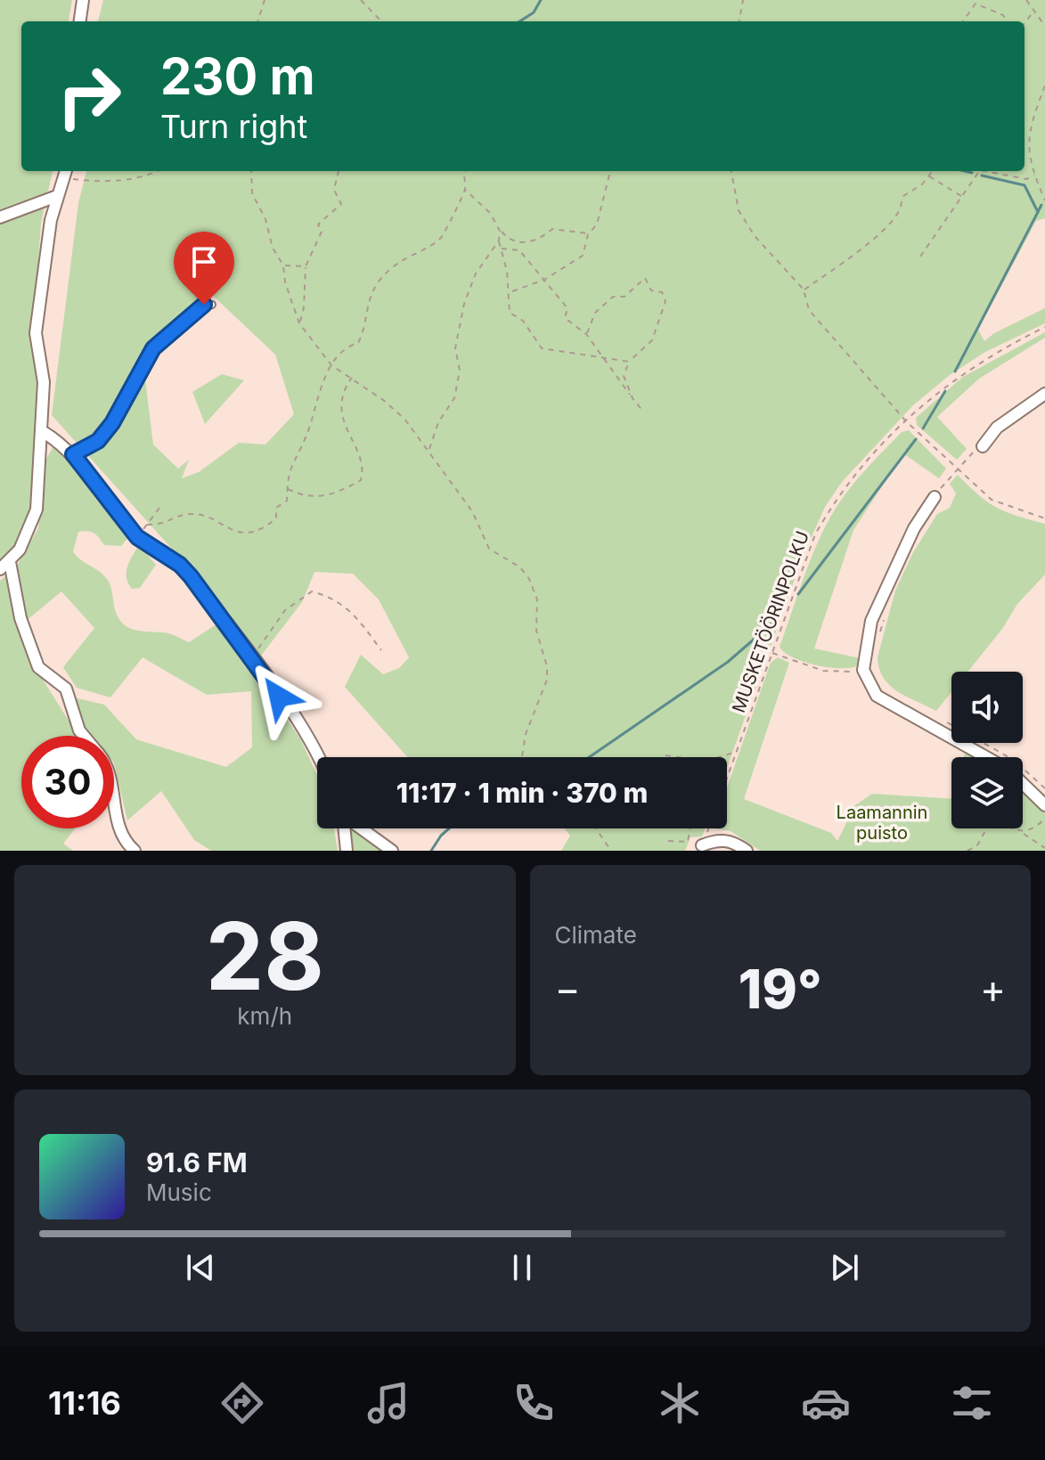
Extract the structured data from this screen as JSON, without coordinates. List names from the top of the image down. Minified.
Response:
{"streets":{"path":["MUSKETÖÖRINPOLKU"]},"parks":["Laamannin puisto"],"page":{"turn":["230 m","Turn right"],"limit":"30","trip":"11:17 · 1 min · 370 m","tile":[["28","km/h"],"Climate"],"heat":["−","19°","+"],"song":["91.6 FM","Music"],"tabs":"11:16"}}
